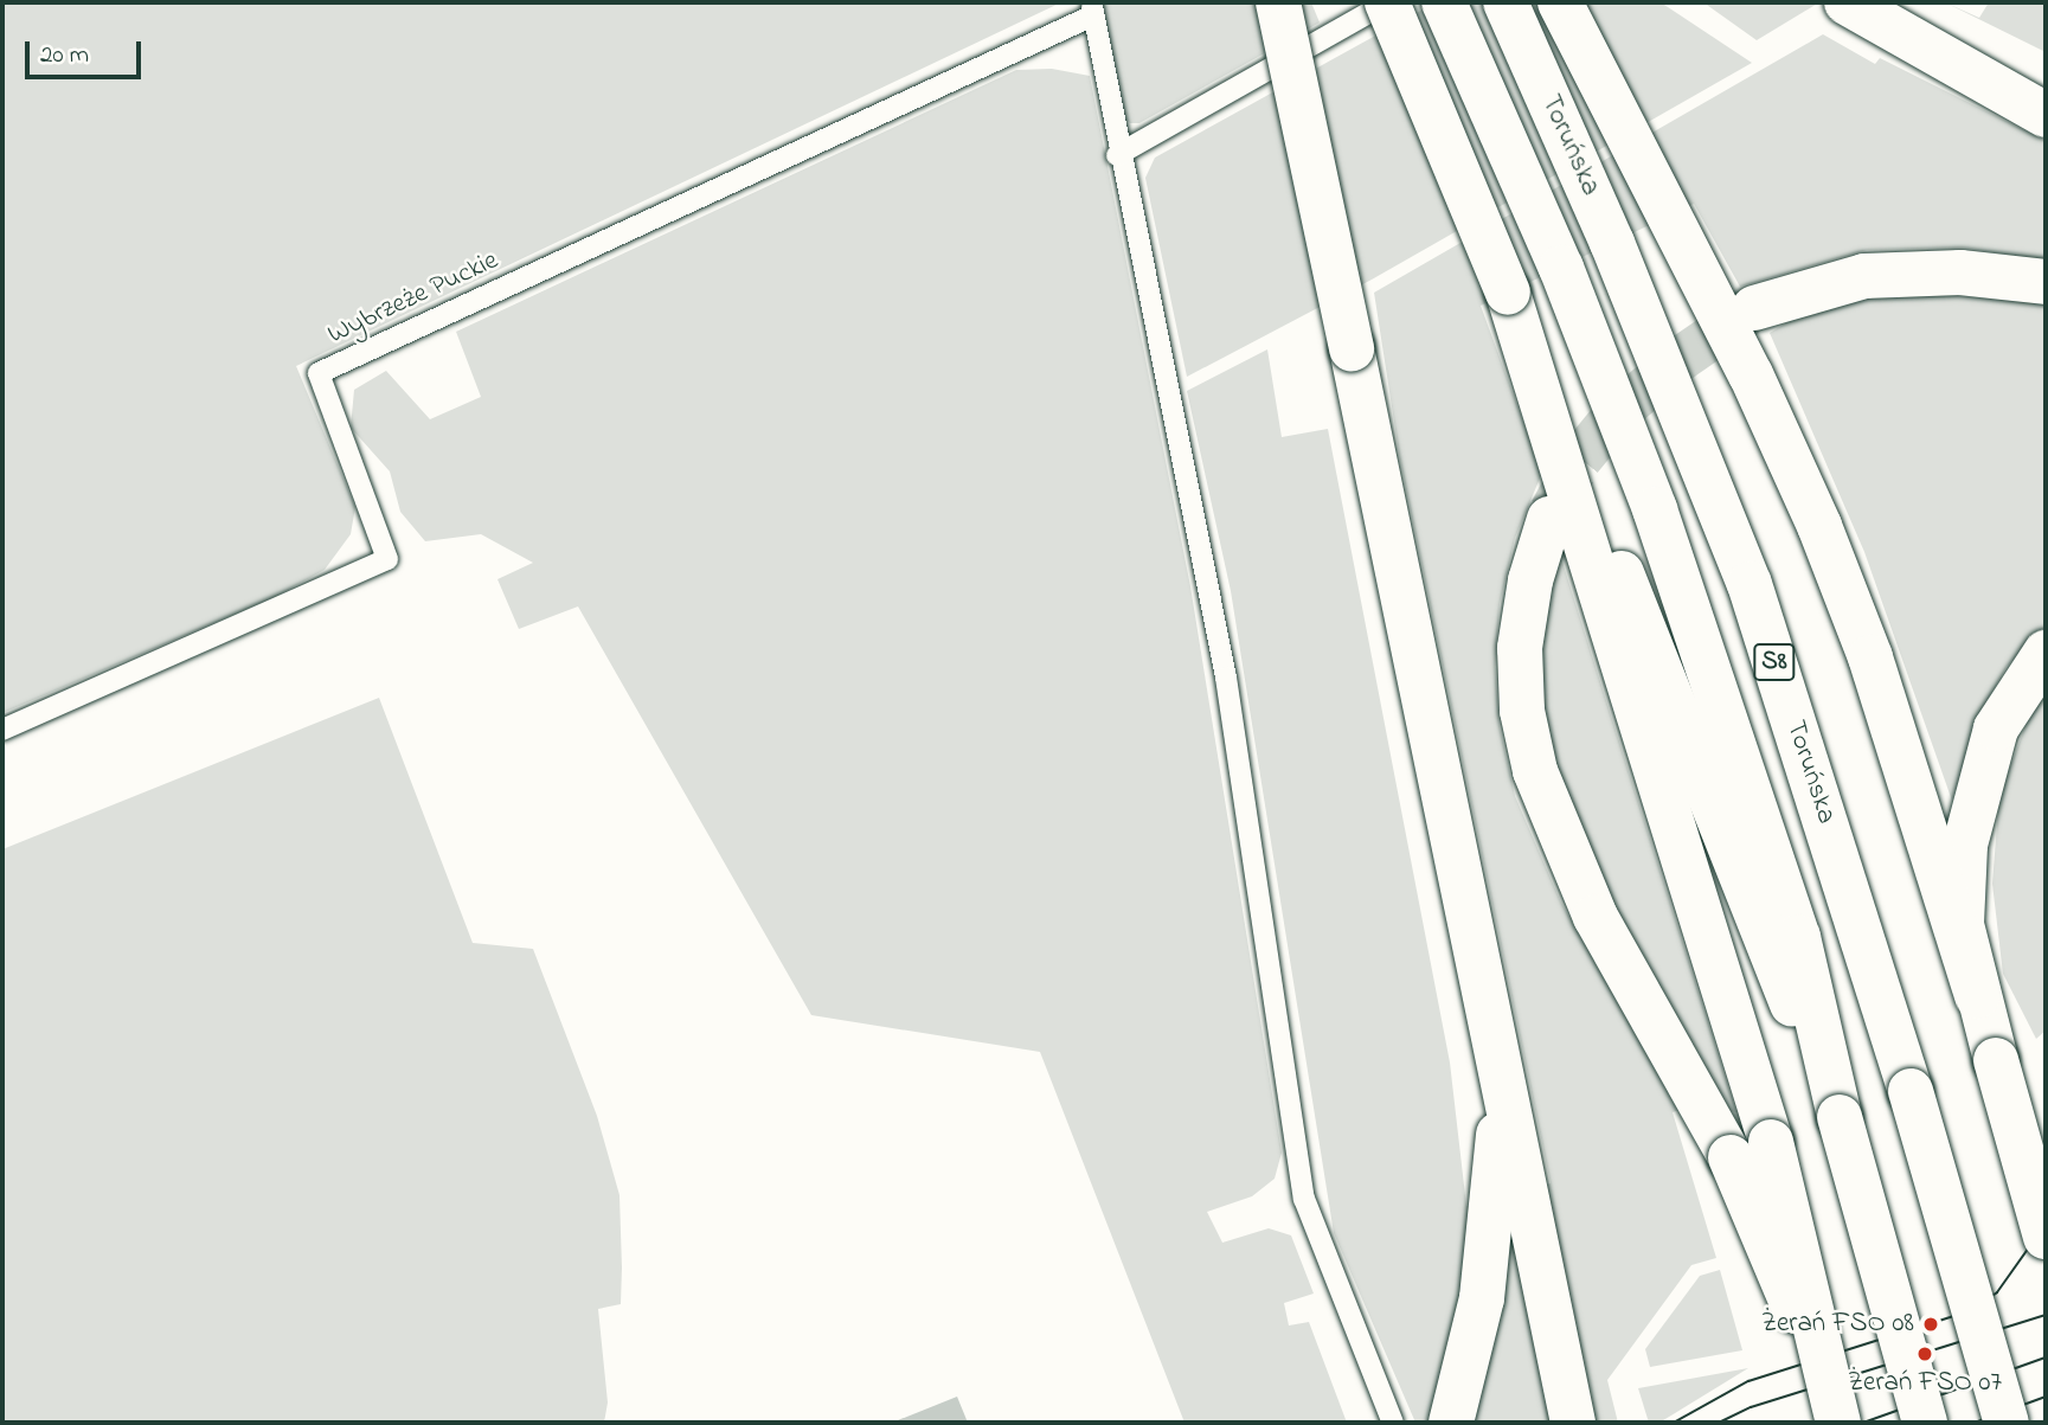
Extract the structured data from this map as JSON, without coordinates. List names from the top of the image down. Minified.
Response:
{"streets":{"main road":["Toruńska","S8"],"lane":["Wybrzeże Puckie"]},"places":["Żerań FSO 08","Żerań FSO 07"],"scale_bar":"20 m"}
